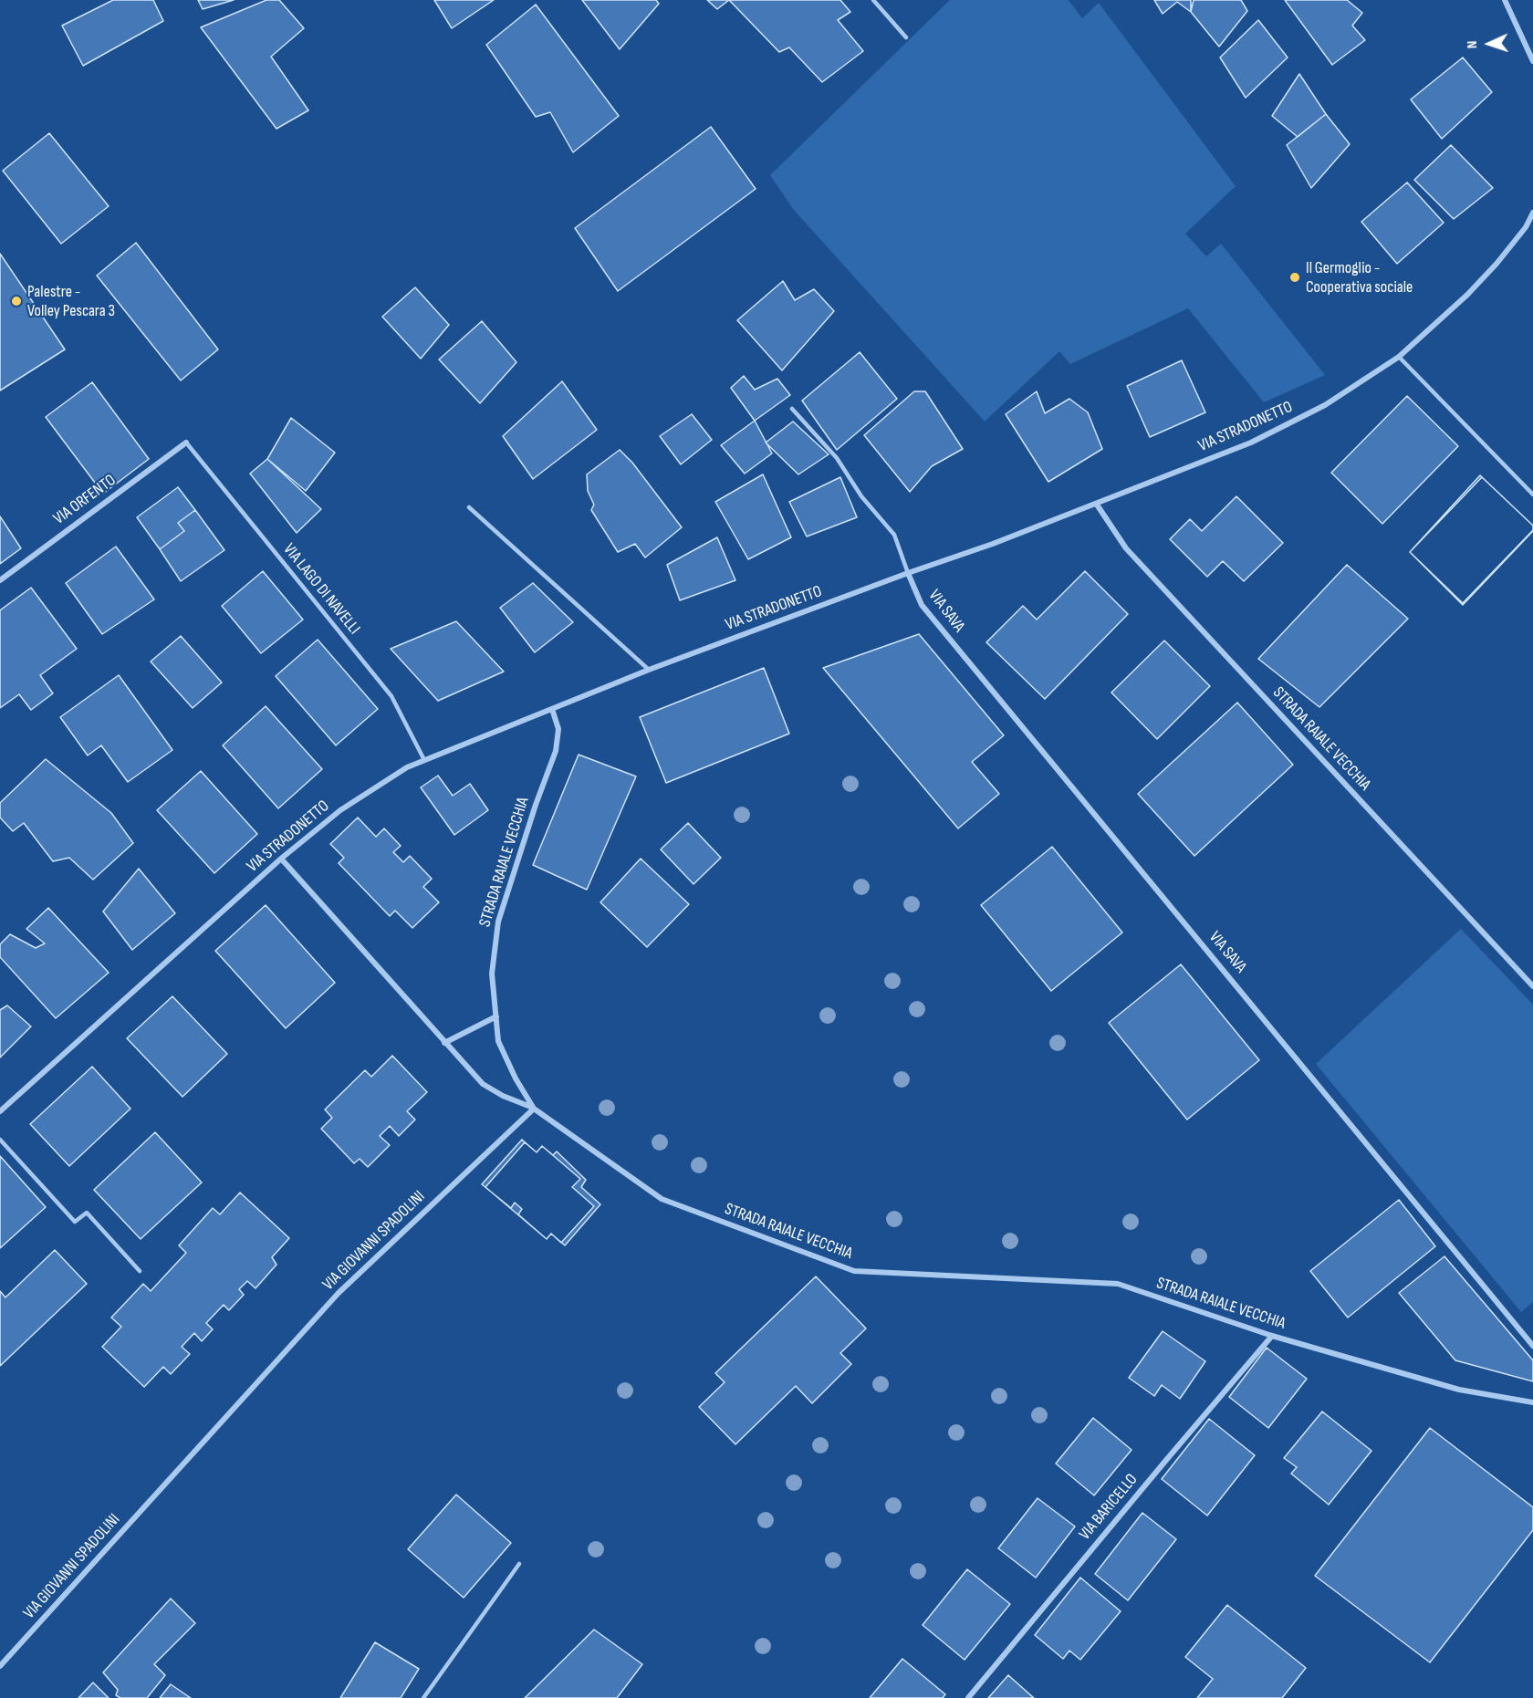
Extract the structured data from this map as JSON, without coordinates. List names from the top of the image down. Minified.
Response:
{"streets":{"street":["VIA STRADONETTO","VIA ORFENTO","VIA SAVA","STRADA RAIALE VECCHIA","VIA GIOVANNI SPADOLINI","VIA BARICELLO"],"lane":["VIA LAGO DI NAVELLI"]},"crossings":[["VIA STRADONETTO","VIA LAGO DI NAVELLI"],["VIA STRADONETTO","VIA SAVA"],["VIA STRADONETTO","STRADA RAIALE VECCHIA"],["VIA ORFENTO","VIA LAGO DI NAVELLI"],["STRADA RAIALE VECCHIA","VIA GIOVANNI SPADOLINI"],["STRADA RAIALE VECCHIA","VIA BARICELLO"]],"places":["Il Germoglio - Cooperativa sociale","Palestre - Volley Pescara 3"],"north":"left"}
